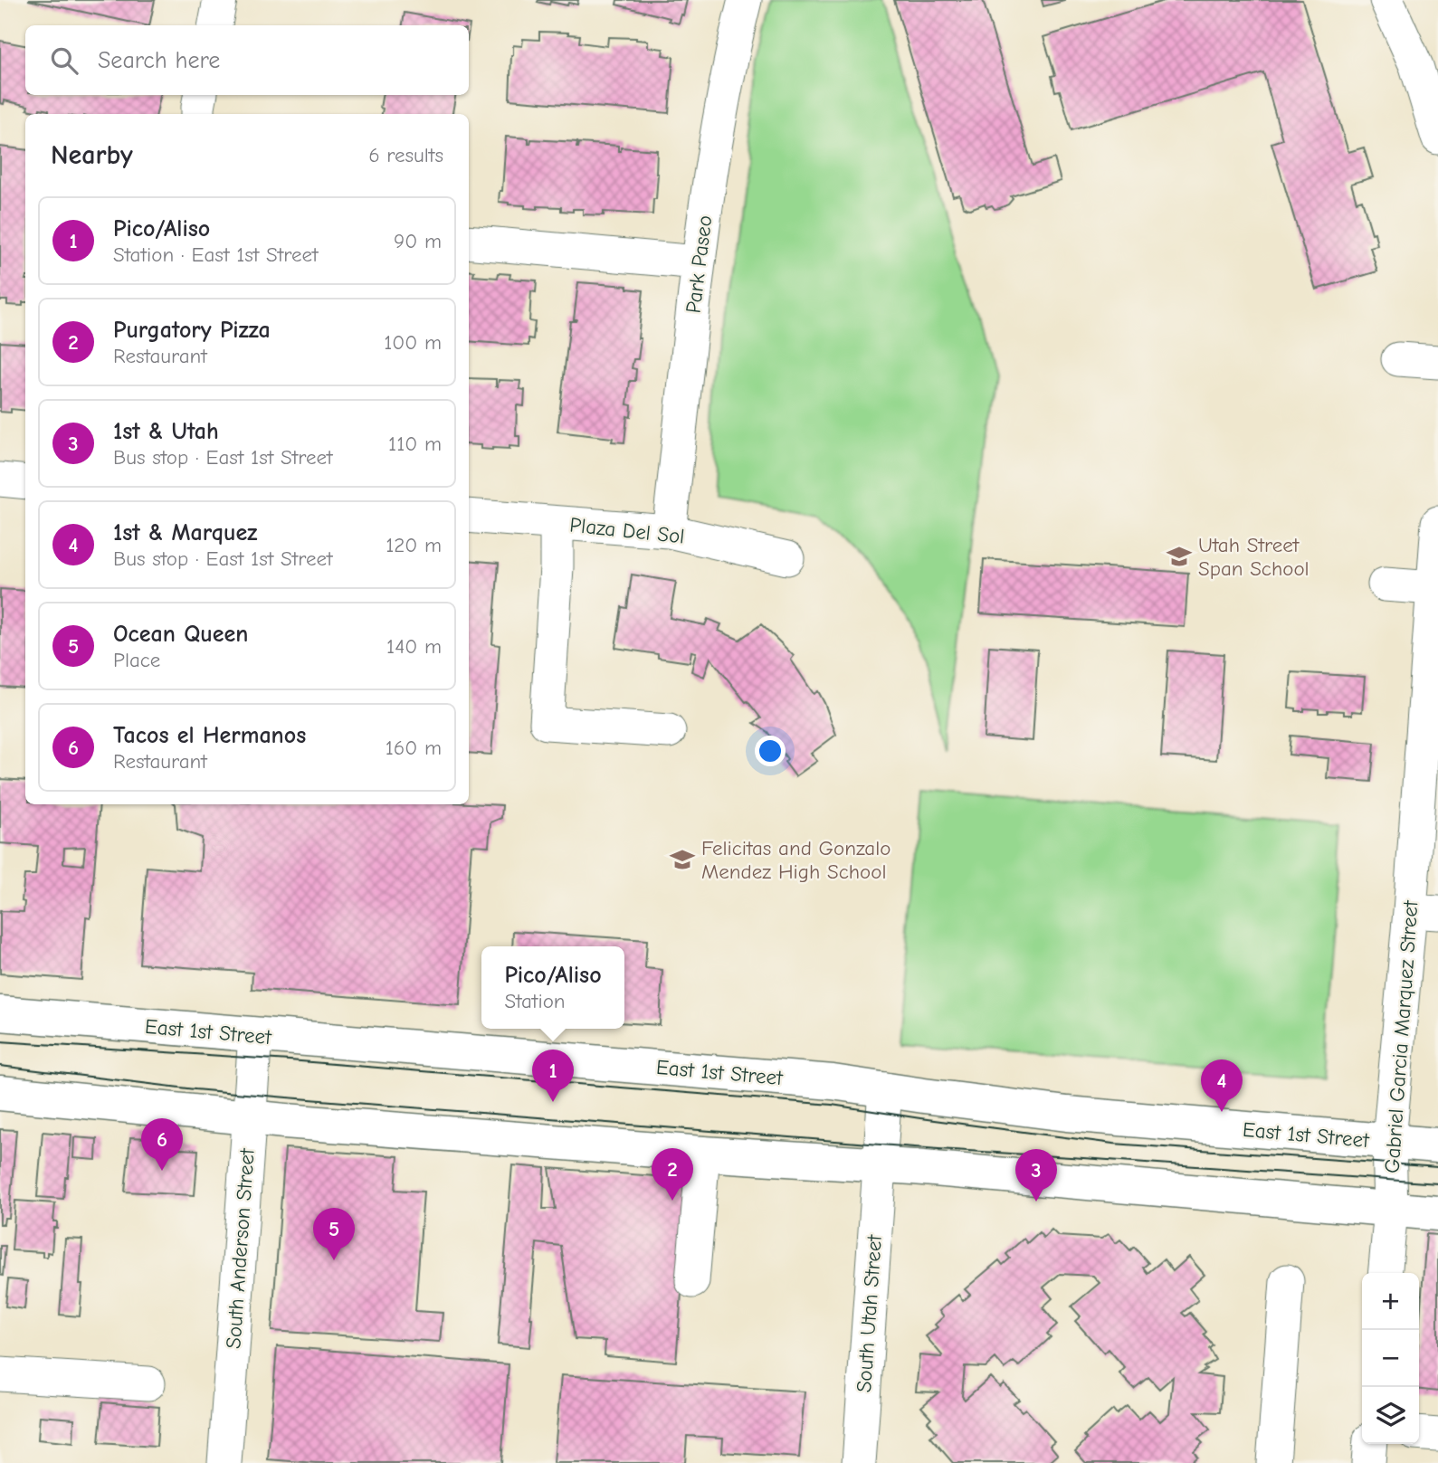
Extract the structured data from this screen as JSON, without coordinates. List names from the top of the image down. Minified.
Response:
{"streets":{"main road":["East 1st Street"],"street":["Park Paseo","Plaza Del Sol","Gabriel Garcia Marquez Street","South Anderson Street","South Utah Street"]},"crossings":[["Park Paseo","Plaza Del Sol"],["East 1st Street","Gabriel Garcia Marquez Street"],["East 1st Street","South Anderson Street"],["East 1st Street","South Utah Street"]],"places":{"school or university":["Utah Street Span School","Felicitas and Gonzalo Mendez High School"]},"page":{"search":"Search here","heading":["Nearby","6 results"],"list":[{"mark":"1","name":"Pico/Aliso","note":"Station · East 1st Street","value":"90 m"},{"mark":"2","name":"Purgatory Pizza","note":"Restaurant","value":"100 m"},{"mark":"3","name":"1st & Utah","note":"Bus stop · East 1st Street","value":"110 m"},{"mark":"4","name":"1st & Marquez","note":"Bus stop · East 1st Street","value":"120 m"},{"mark":"5","name":"Ocean Queen","note":"Place","value":"140 m"},{"mark":"6","name":"Tacos el Hermanos","note":"Restaurant","value":"160 m"}],"popup":["Pico/Aliso","Station"],"pins":["1","4","6","2","3","5"],"map_buttons":["+","−"]}}
